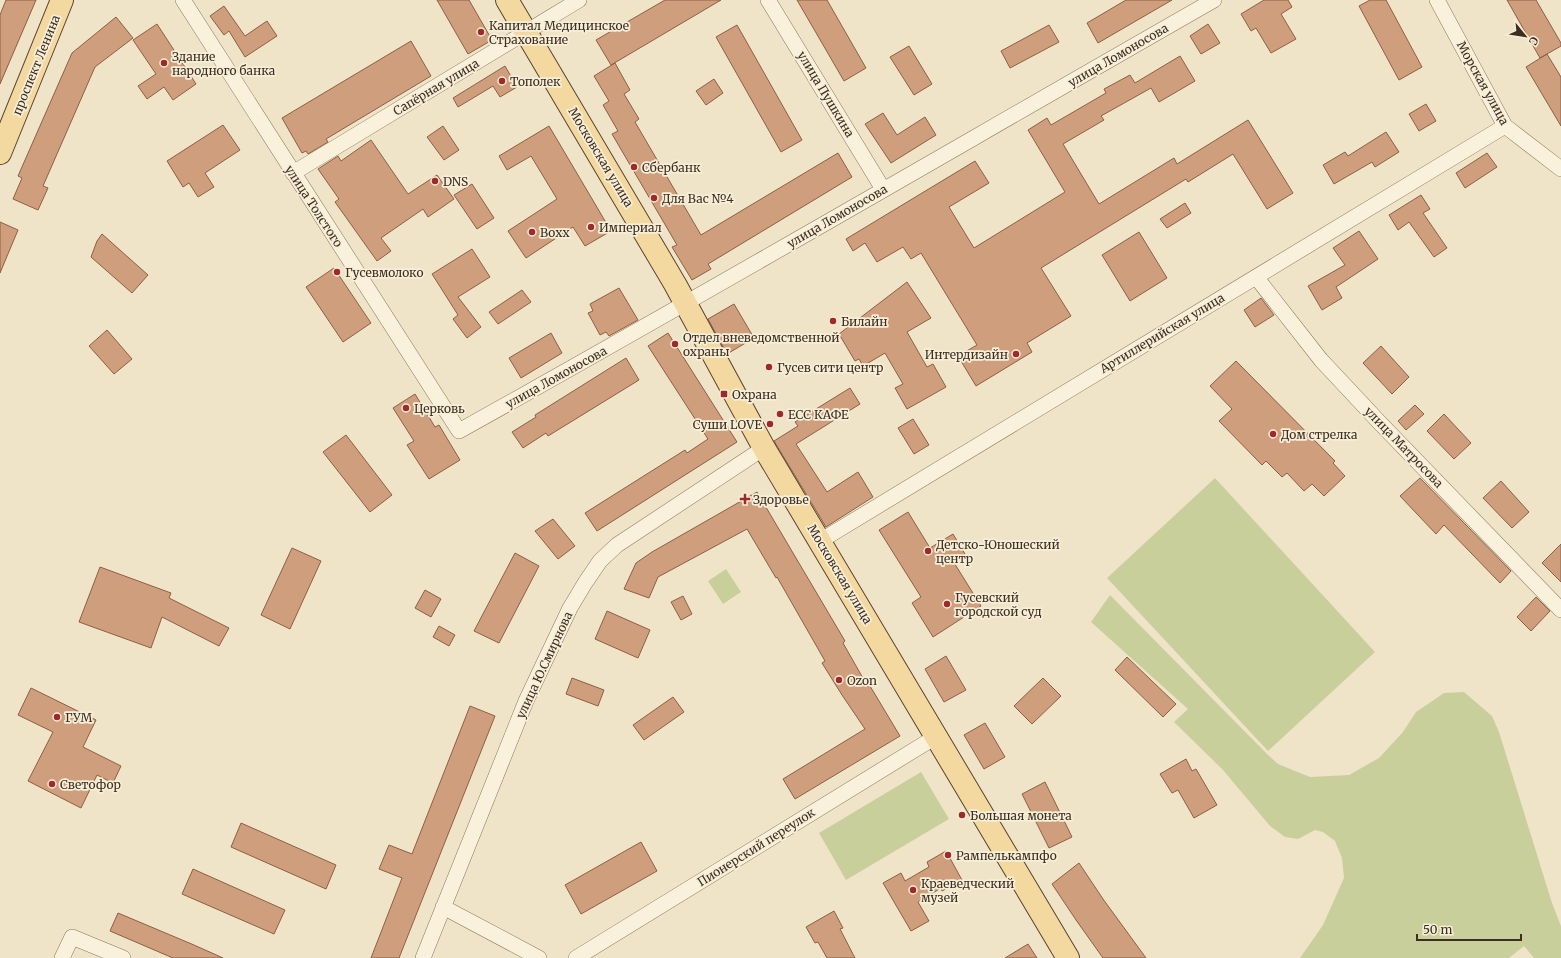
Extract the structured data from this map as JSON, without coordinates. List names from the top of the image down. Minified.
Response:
{"streets":{"main road":["проспект Ленина","Московская улица"],"street":["улица Ломоносова","Морская улица","Сапёрная улица","улица Пушкина","улица Толстого","Артиллерийская улица","улица Матросова","улица Ю.Смирнова","Пионерский переулок"]},"crossings":[["улица Ломоносова","улица Пушкина"],["улица Ломоносова","Московская улица"],["улица Ломоносова","улица Толстого"],["Морская улица","Артиллерийская улица"],["Сапёрная улица","Московская улица"],["Сапёрная улица","улица Толстого"],["Московская улица","Артиллерийская улица"],["Московская улица","улица Ю.Смирнова"],["Московская улица","Пионерский переулок"],["Артиллерийская улица","улица Матросова"]],"places":{"other":["Капитал Медицинское Страхование","Здание народного банка","Тополек","Сбербанк","DNS","Для Вас №4","Империал","Boxx","Гусевмолоко","Билайн","Отдел вневедомственной охраны","Интердизайн","Гусев сити центр","Церковь","ЕСС КАФЕ","Суши LOVE","Дом стрелка","Детско-Юношеский центр","Гусевский городской суд","Ozon","ГУМ","Светофор","Большая монета","Рампелькампфо","Краеведческий музей"],"transit":["Охрана"],"health":["Здоровье"]},"scale_bar":"50 m","north":"bottom right"}
